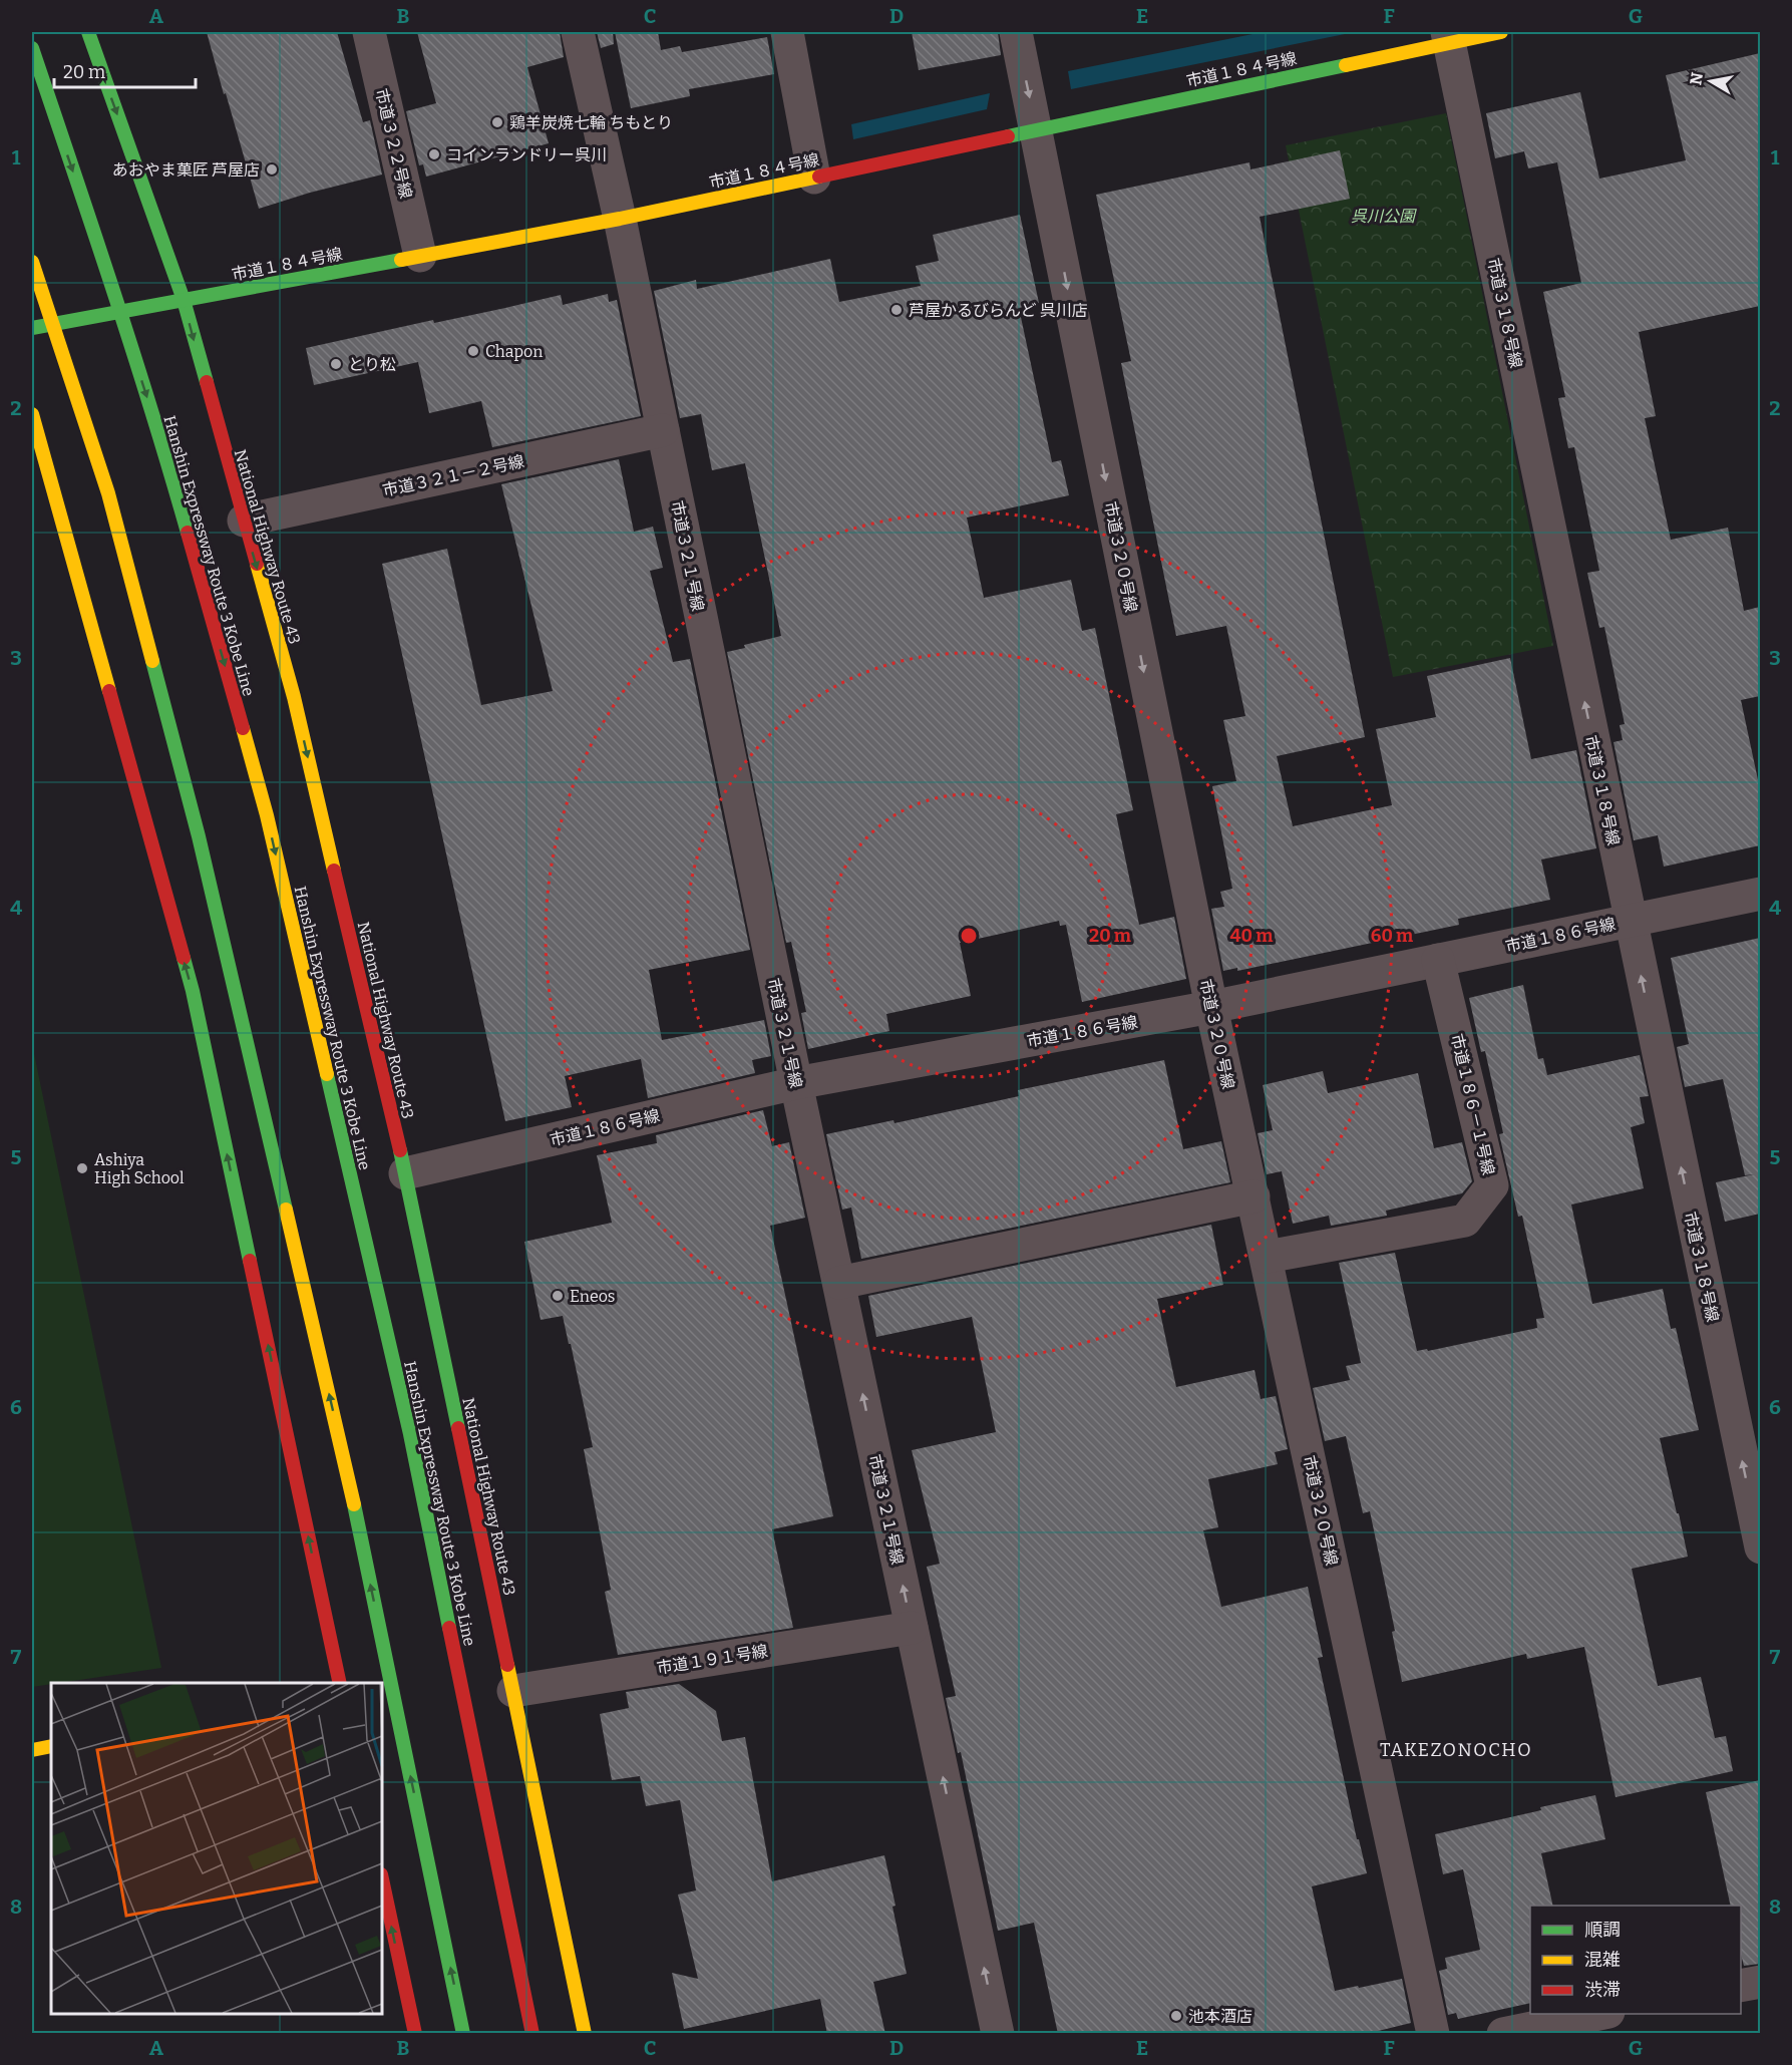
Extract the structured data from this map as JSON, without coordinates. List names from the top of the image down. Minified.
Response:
{"streets":{"main road":["市道１８４号線","National Highway Route 43","Hanshin Expressway Route 3 Kobe Line"],"street":["市道３２２号線","市道３１８号線","市道３２１－２号線","市道３２１号線","市道３２０号線","市道１８６号線","市道１８６－１号線","市道１９１号線"]},"crossings":[["市道１８４号線","市道３２２号線"],["市道１８４号線","市道３１８号線"],["市道１８４号線","National Highway Route 43"],["市道１８４号線","市道３２１号線"],["市道１８４号線","市道３２０号線"],["市道３１８号線","市道１８６号線"],["市道３２１－２号線","National Highway Route 43"],["市道３２１－２号線","市道３２１号線"],["National Highway Route 43","市道１８６号線"],["National Highway Route 43","市道１９１号線"],["市道３２１号線","市道１８６号線"],["市道３２１号線","市道１９１号線"],["市道３２０号線","市道１８６号線"],["市道３２０号線","市道１８６－１号線"],["市道１８６号線","市道１８６－１号線"]],"one_way":["市道３１８号線","National Highway Route 43","市道３２１号線","市道３２０号線"],"districts":["TAKEZONOCHO"],"parks":["呉川公園"],"places":["鶏羊炭焼七輪 ちもとり","コインランドリー呉川","あおやま菓匠 芦屋店","芦屋かるびらんど 呉川店","Chapon","とり松","Ashiya High School","Eneos","池本酒店"],"legend":["順調","混雑","渋滞"],"scale_bar":"20 m","north":"left","grid":{"columns":["A","B","C","D","E","F","G"],"rows":["1","2","3","4","5","6","7","8"]},"rings":["20 m","40 m","60 m"]}
